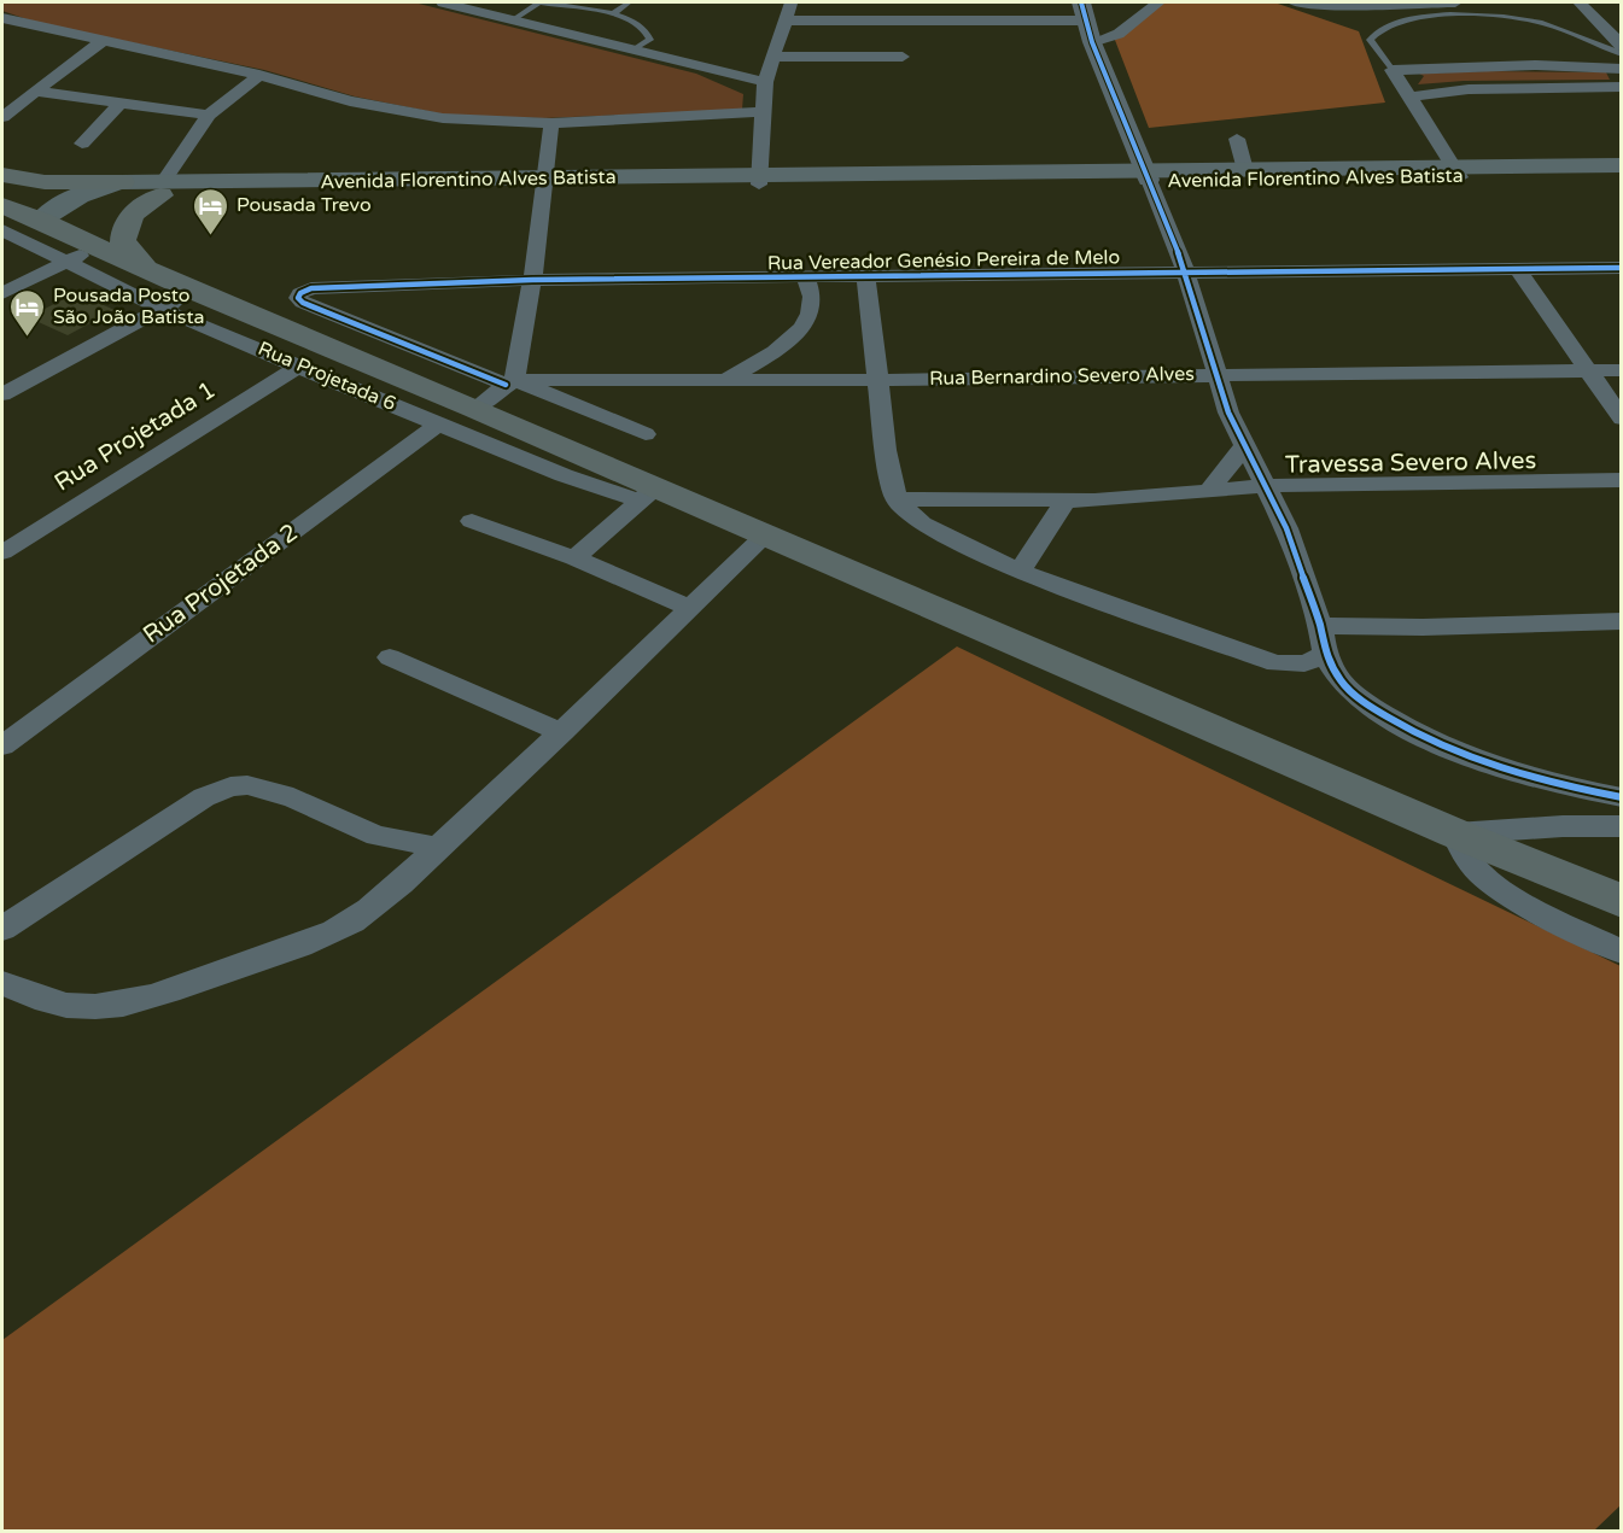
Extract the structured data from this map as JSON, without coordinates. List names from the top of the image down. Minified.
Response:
{"streets":{"main road":["Avenida Florentino Alves Batista"],"street":["Rua Vereador Genésio Pereira de Melo","Rua Projetada 6","Rua Bernardino Severo Alves","Rua Projetada 1","Travessa Severo Alves","Rua Projetada 2"]},"crossings":[["Rua Vereador Genésio Pereira de Melo","Rua Bernardino Severo Alves"],["Rua Projetada 6","Rua Projetada 1"],["Rua Projetada 6","Rua Projetada 2"]],"places":{"hotel":["Pousada Trevo","Pousada Posto São João Batista"]}}
